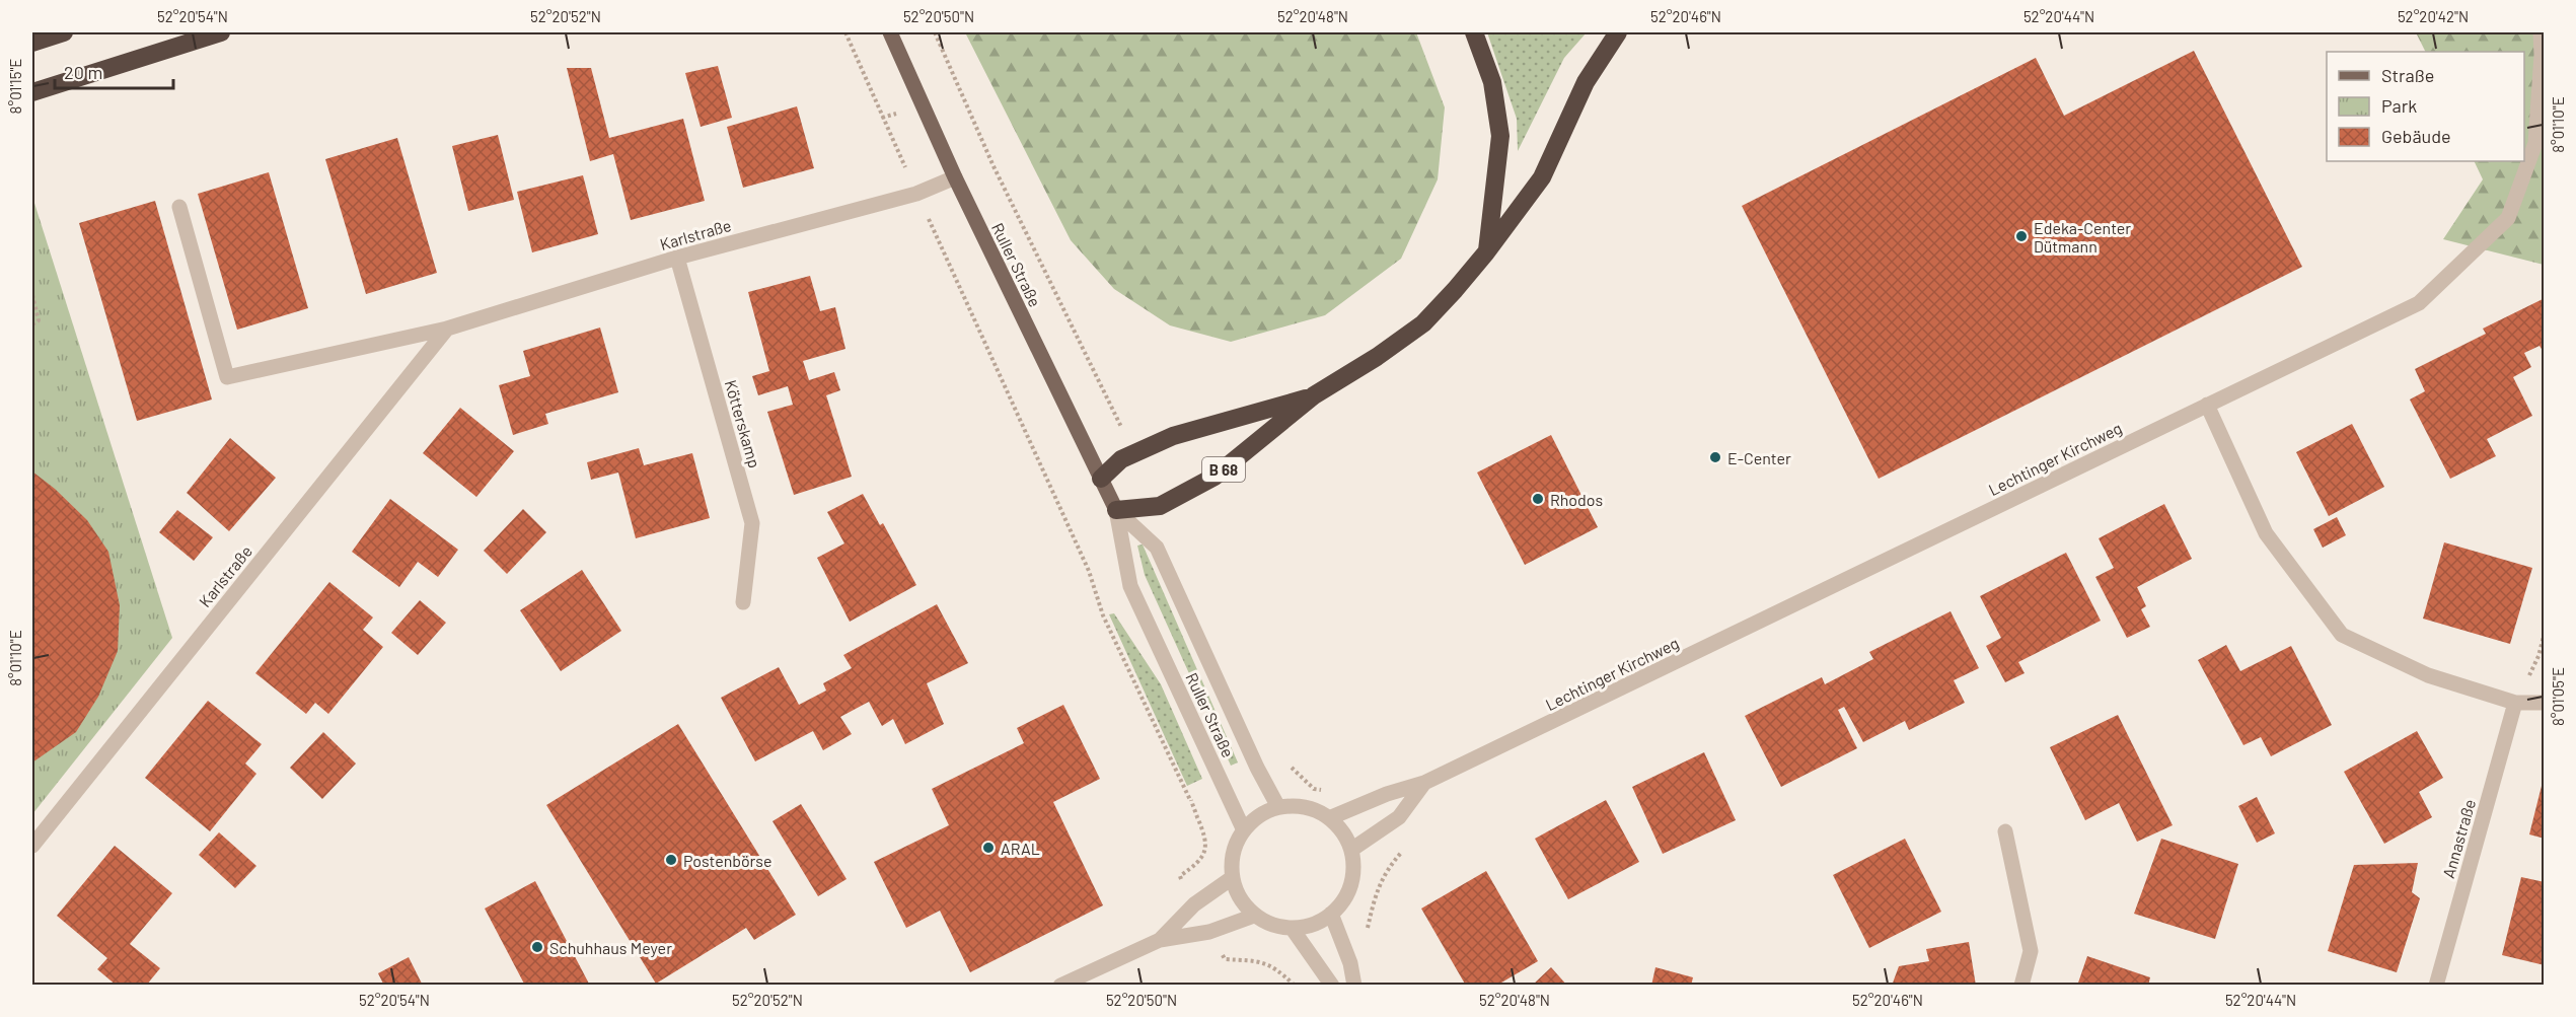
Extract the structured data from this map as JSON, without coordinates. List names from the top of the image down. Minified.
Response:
{"streets":{"highway":["B 68"],"main road":["Ruller Straße"],"street":["Karlstraße","Kötterskamp","Lechtinger Kirchweg","Annastraße"]},"crossings":[["Karlstraße","Ruller Straße"],["Karlstraße","Kötterskamp"],["Ruller Straße","Lechtinger Kirchweg"],["Ruller Straße","B 68"]],"places":["Edeka-Center Dütmann","E-Center","Rhodos","ARAL","Postenbörse","Schuhhaus Meyer"],"legend":["Straße","Park","Gebäude"],"scale_bar":"20 m","coordinates":["52°20'54\"N","52°20'52\"N","52°20'50\"N","52°20'48\"N","52°20'46\"N","52°20'44\"N","52°20'42\"N","8°01'15\"E","8°01'10\"E","8°01'05\"E"]}
